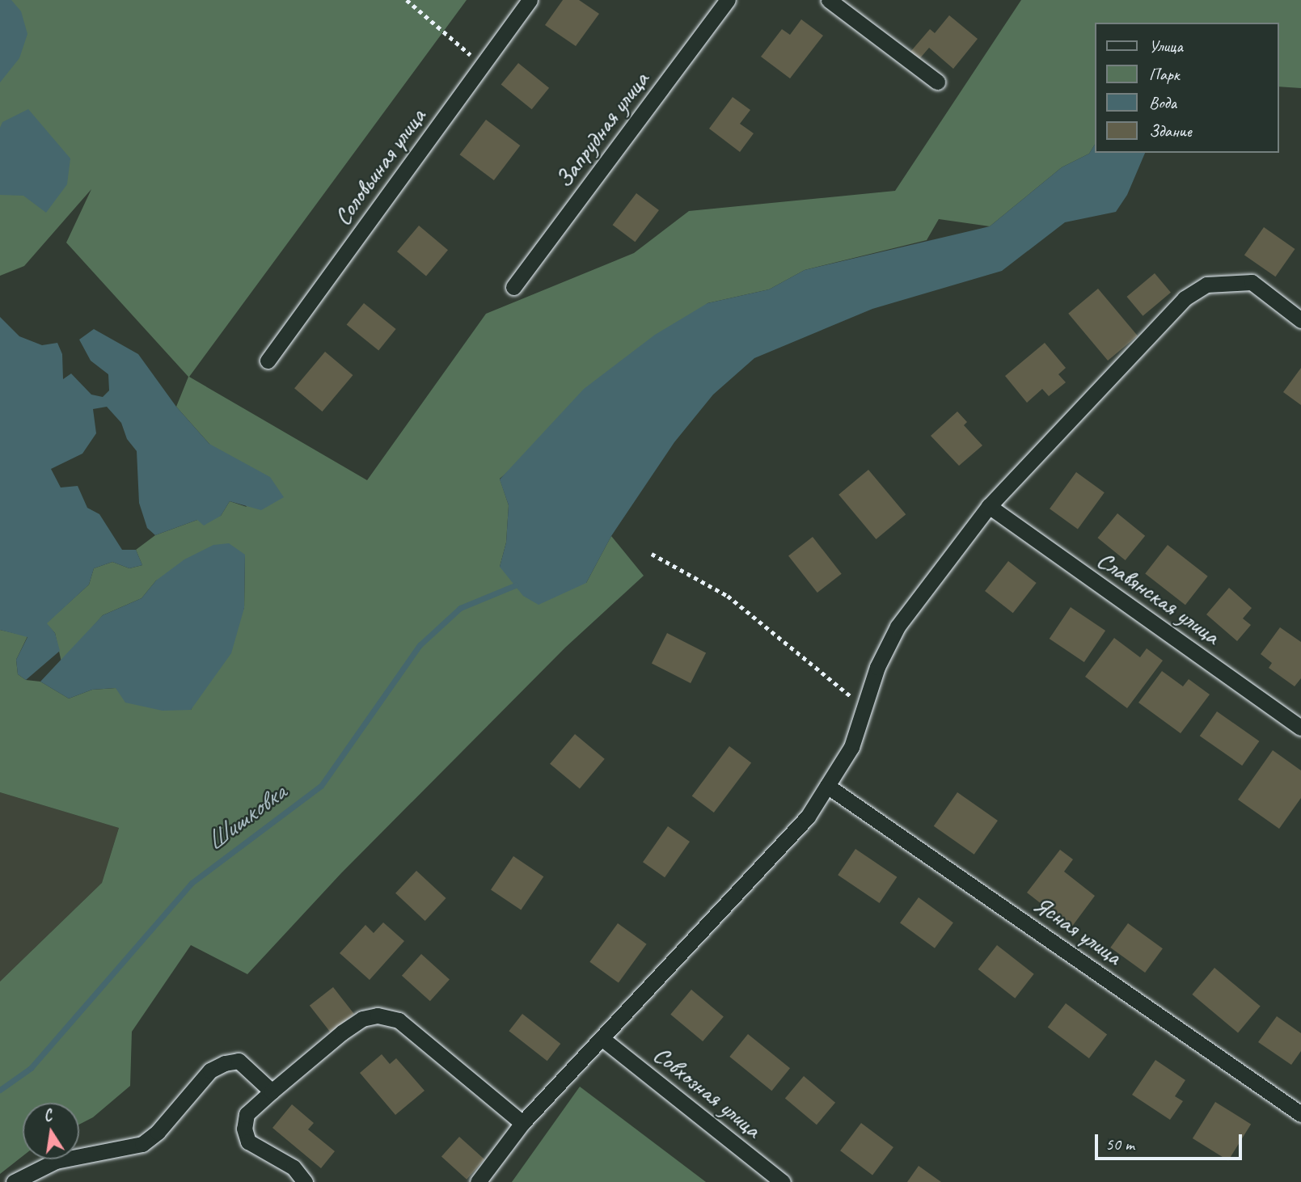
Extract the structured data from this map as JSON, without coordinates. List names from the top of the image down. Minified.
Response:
{"streets":{"street":["Запрудная улица","Соловьиная улица","Славянская улица","Ясная улица","Совхозная улица"]},"water":["Шишковка"],"legend":["Улица","Парк","Вода","Здание"],"scale_bar":"50 m","north":"top"}
